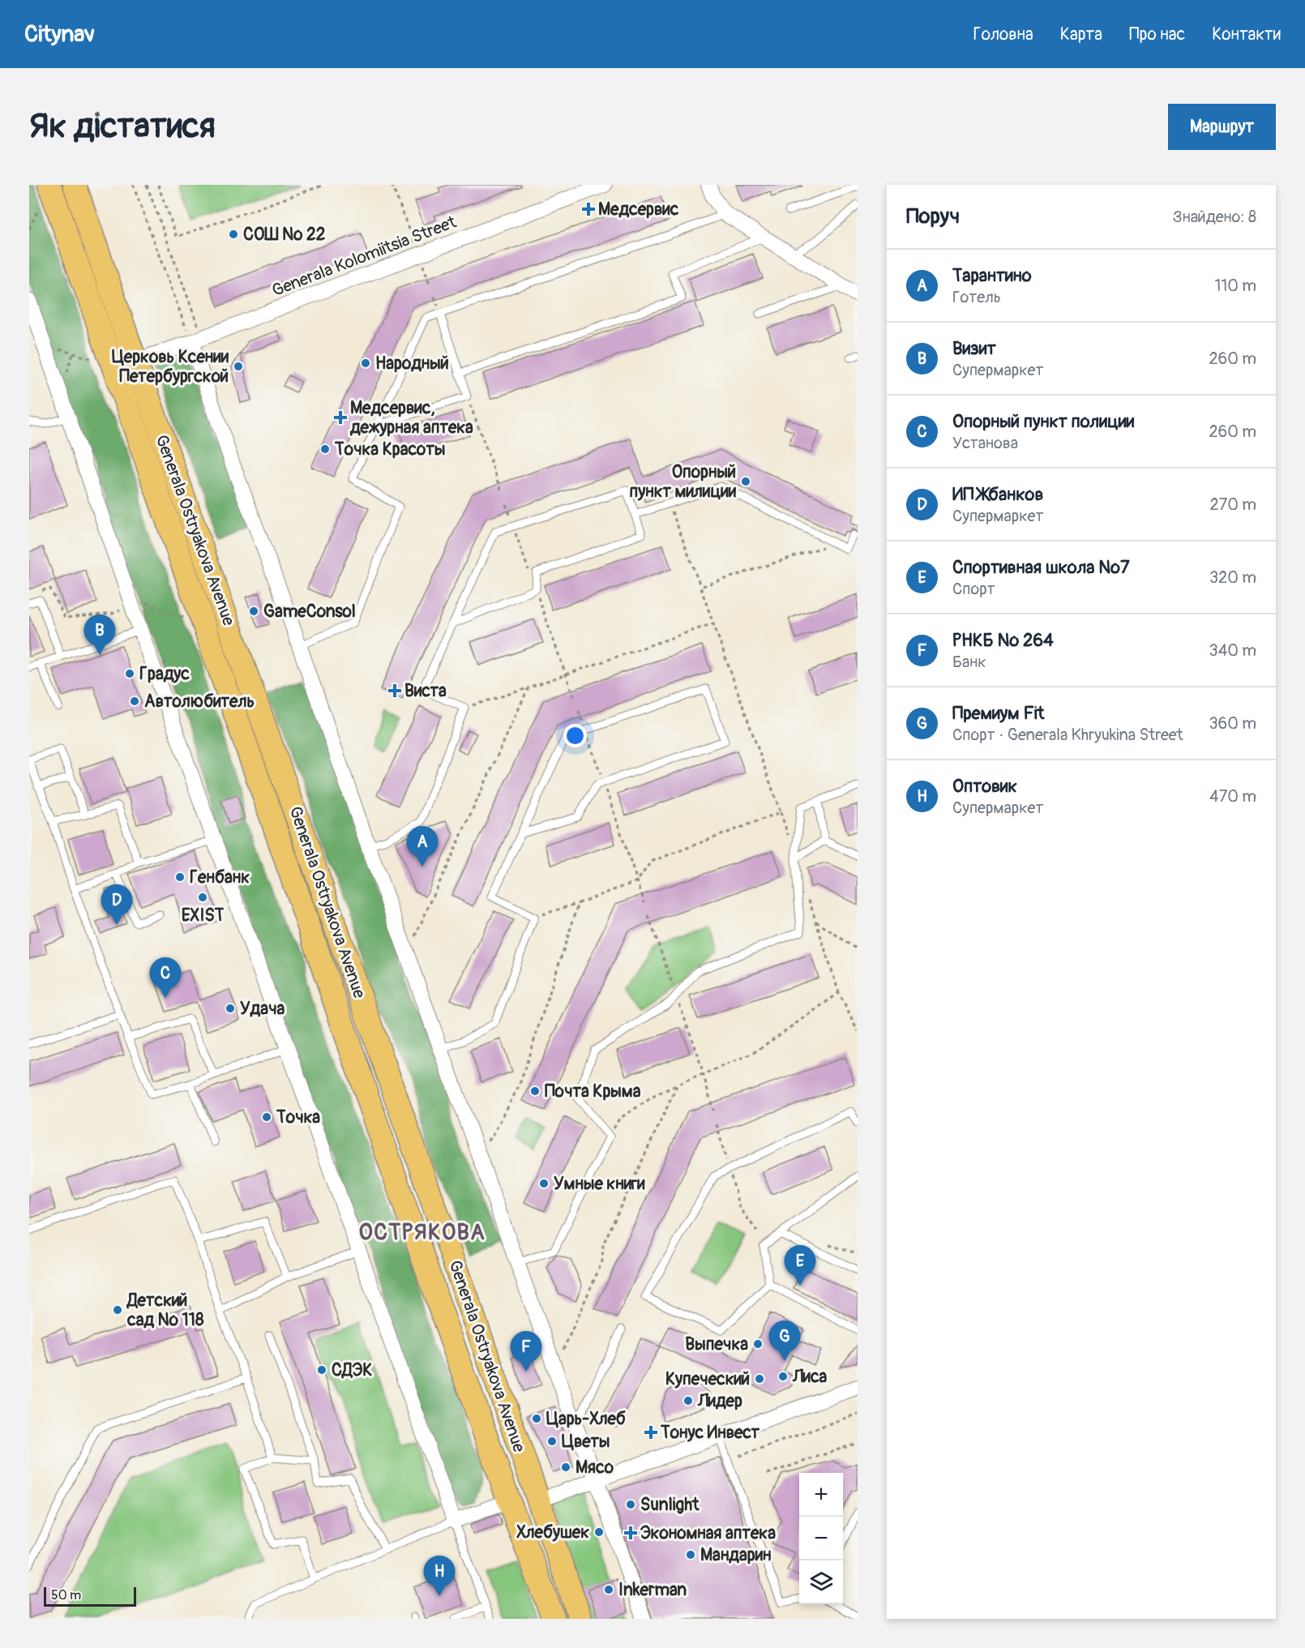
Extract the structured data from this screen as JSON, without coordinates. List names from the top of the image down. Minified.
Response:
{"streets":{"main road":["Generala Ostryakova Avenue"],"street":["Generala Kolomiitsia Street"]},"crossings":[["Generala Kolomiitsia Street","Generala Ostryakova Avenue"]],"districts":["ОСТРЯКОВА"],"places":{"health":["Медсервис","Медсервис, дежурная аптека","Виста","Тонус Инвест","Экономная аптека"],"other":["СОШ № 22","Народный","Церковь Ксении Петербургской","Точка Красоты","Опорный пункт милиции","GameConsol","Градус","Автолюбитель","Генбанк","EXIST","Удача","Почта Крыма","Точка","Умные книги","Детский сад № 118","Выпечка","СДЭК","Лиса","Купеческий","Лидер","Царь-Хлеб","Цветы","Мясо","Sunlight","Хлебушек","Мандарин","Inkerman"]},"scale_bar":"50 m","page":{"header":"Citynav","nav":["Головна","Карта","Про нас","Контакти"],"buttons":"Маршрут","title":"Як дістатися","heading":["Поруч","Знайдено: 8"],"list":[{"mark":"A","name":"Тарантино","note":"Готель","value":"110 m"},{"mark":"B","name":"Визит","note":"Супермаркет","value":"260 m"},{"mark":"C","name":"Опорный пункт полиции","note":"Установа","value":"260 m"},{"mark":"D","name":"ИП Жбанков","note":"Супермаркет","value":"270 m"},{"mark":"E","name":"Спортивная школа №7","note":"Спорт","value":"320 m"},{"mark":"F","name":"РНКБ № 264","note":"Банк","value":"340 m"},{"mark":"G","name":"Премиум Fit","note":"Спорт · Generala Khryukina Street","value":"360 m"},{"mark":"H","name":"Оптовик","note":"Супермаркет","value":"470 m"}],"pins":["B","A","D","C","E","G","F","H"],"map_buttons":["+","−"],"scale":"50 m"}}
